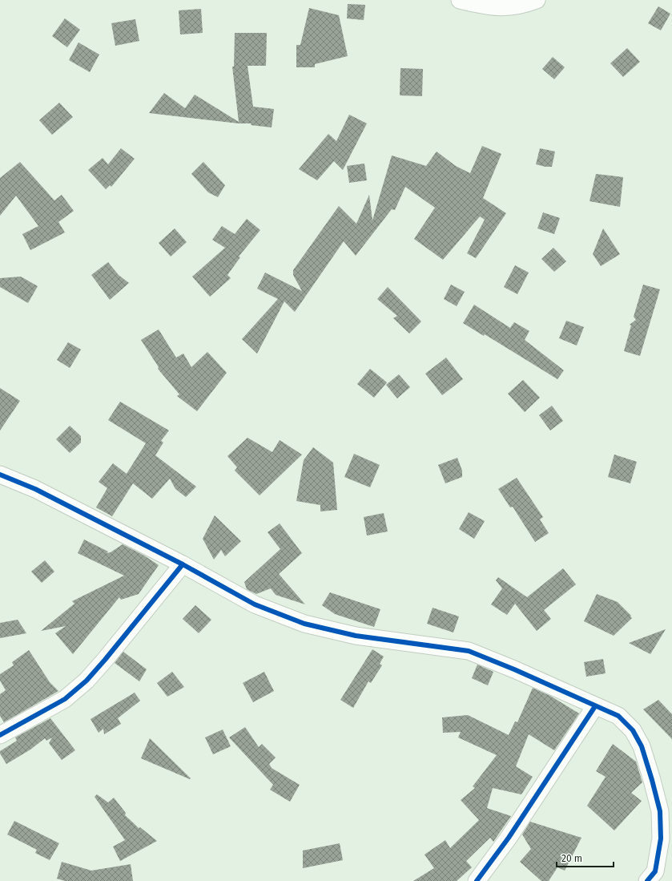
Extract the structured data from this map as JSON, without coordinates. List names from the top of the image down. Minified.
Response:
{"scale_bar":"20 m"}
